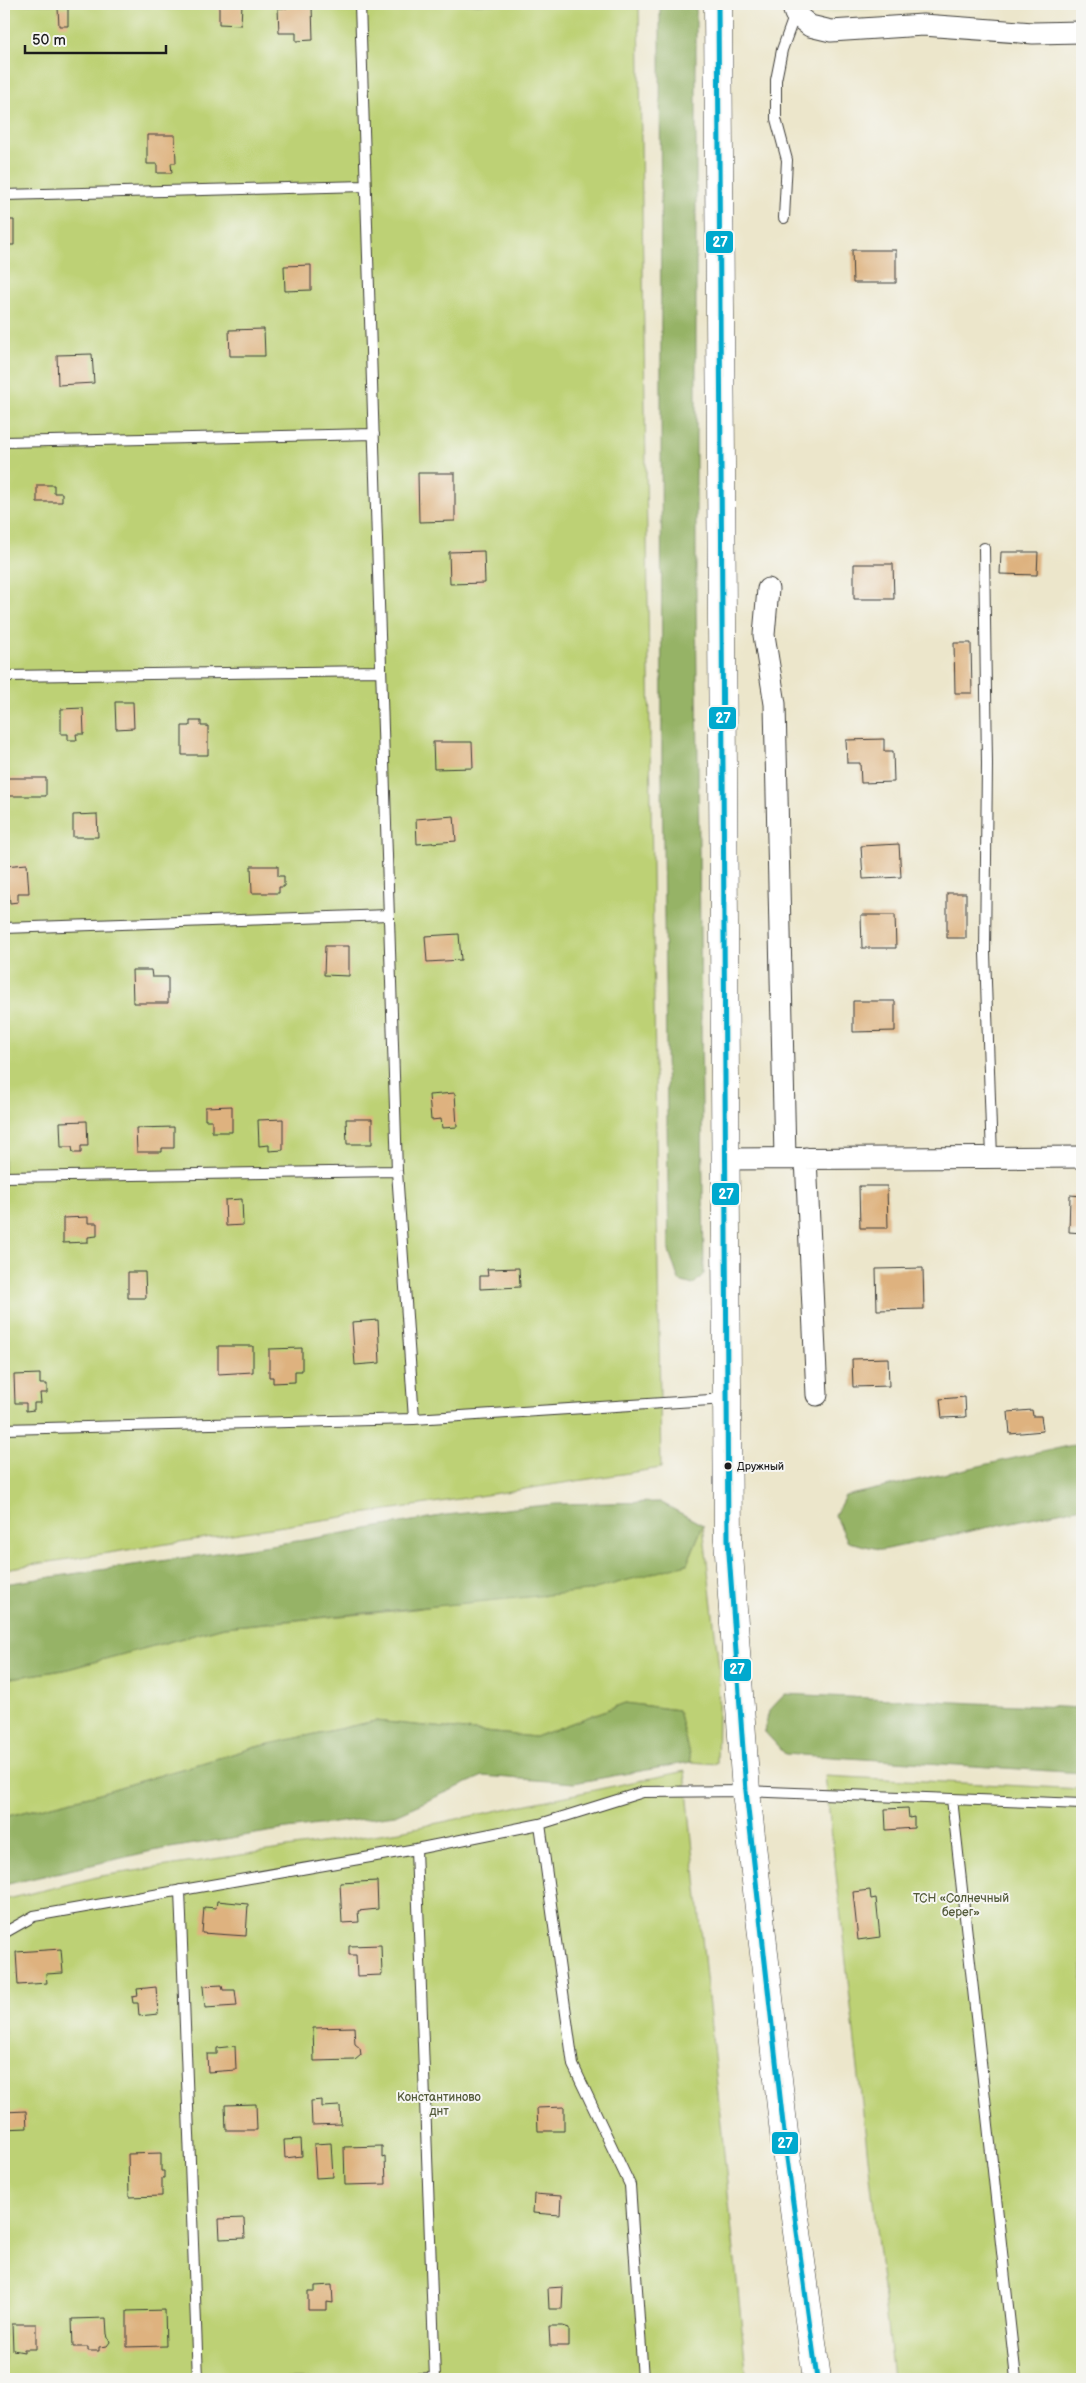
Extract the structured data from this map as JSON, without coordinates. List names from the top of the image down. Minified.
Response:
{"parks":["ТСН «Солнечный берег»","Константиново днт"],"places":["Дружный"],"lines":["transit line 27"],"scale_bar":"50 m"}
